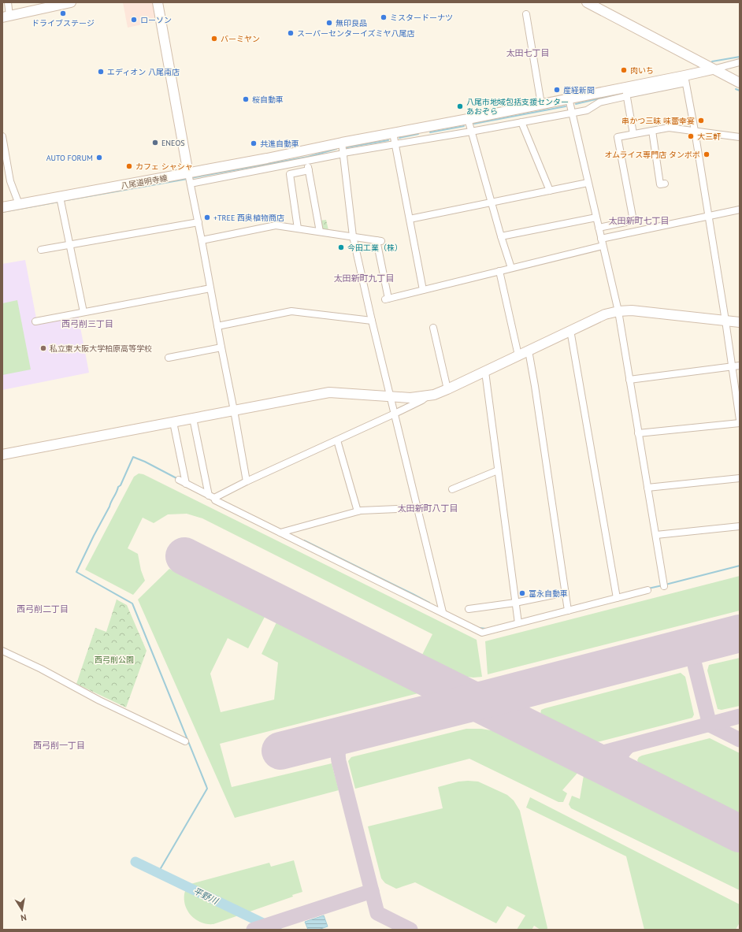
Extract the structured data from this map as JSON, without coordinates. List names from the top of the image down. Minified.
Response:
{"streets":{"street":["八尾道明寺線"]},"districts":["太田七丁目","太田新町七丁目","太田新町九丁目","西弓削三丁目","太田新町八丁目","西弓削二丁目","西弓削一丁目"],"water":["平野川"],"parks":["西弓削公園"],"places":["ドライブステージ","ミスタードーナツ","ローソン","無印良品","スーパーセンターイズミヤ八尾店","バーミヤン","肉いち","エディオン 八尾南店","産経新聞","桜自動車","八尾市地域包括支援センター あおぞら","串かつ三昧 味蕾幸宴","大三軒","ENEOS","共進自動車","オムライス専門店 タンポポ","AUTO FORUM","カフェ シャシャ","+TREE 西奥植物商店","今田工業（株）","私立東大阪大学柏原高等学校","富永自動車"],"north":"bottom"}
